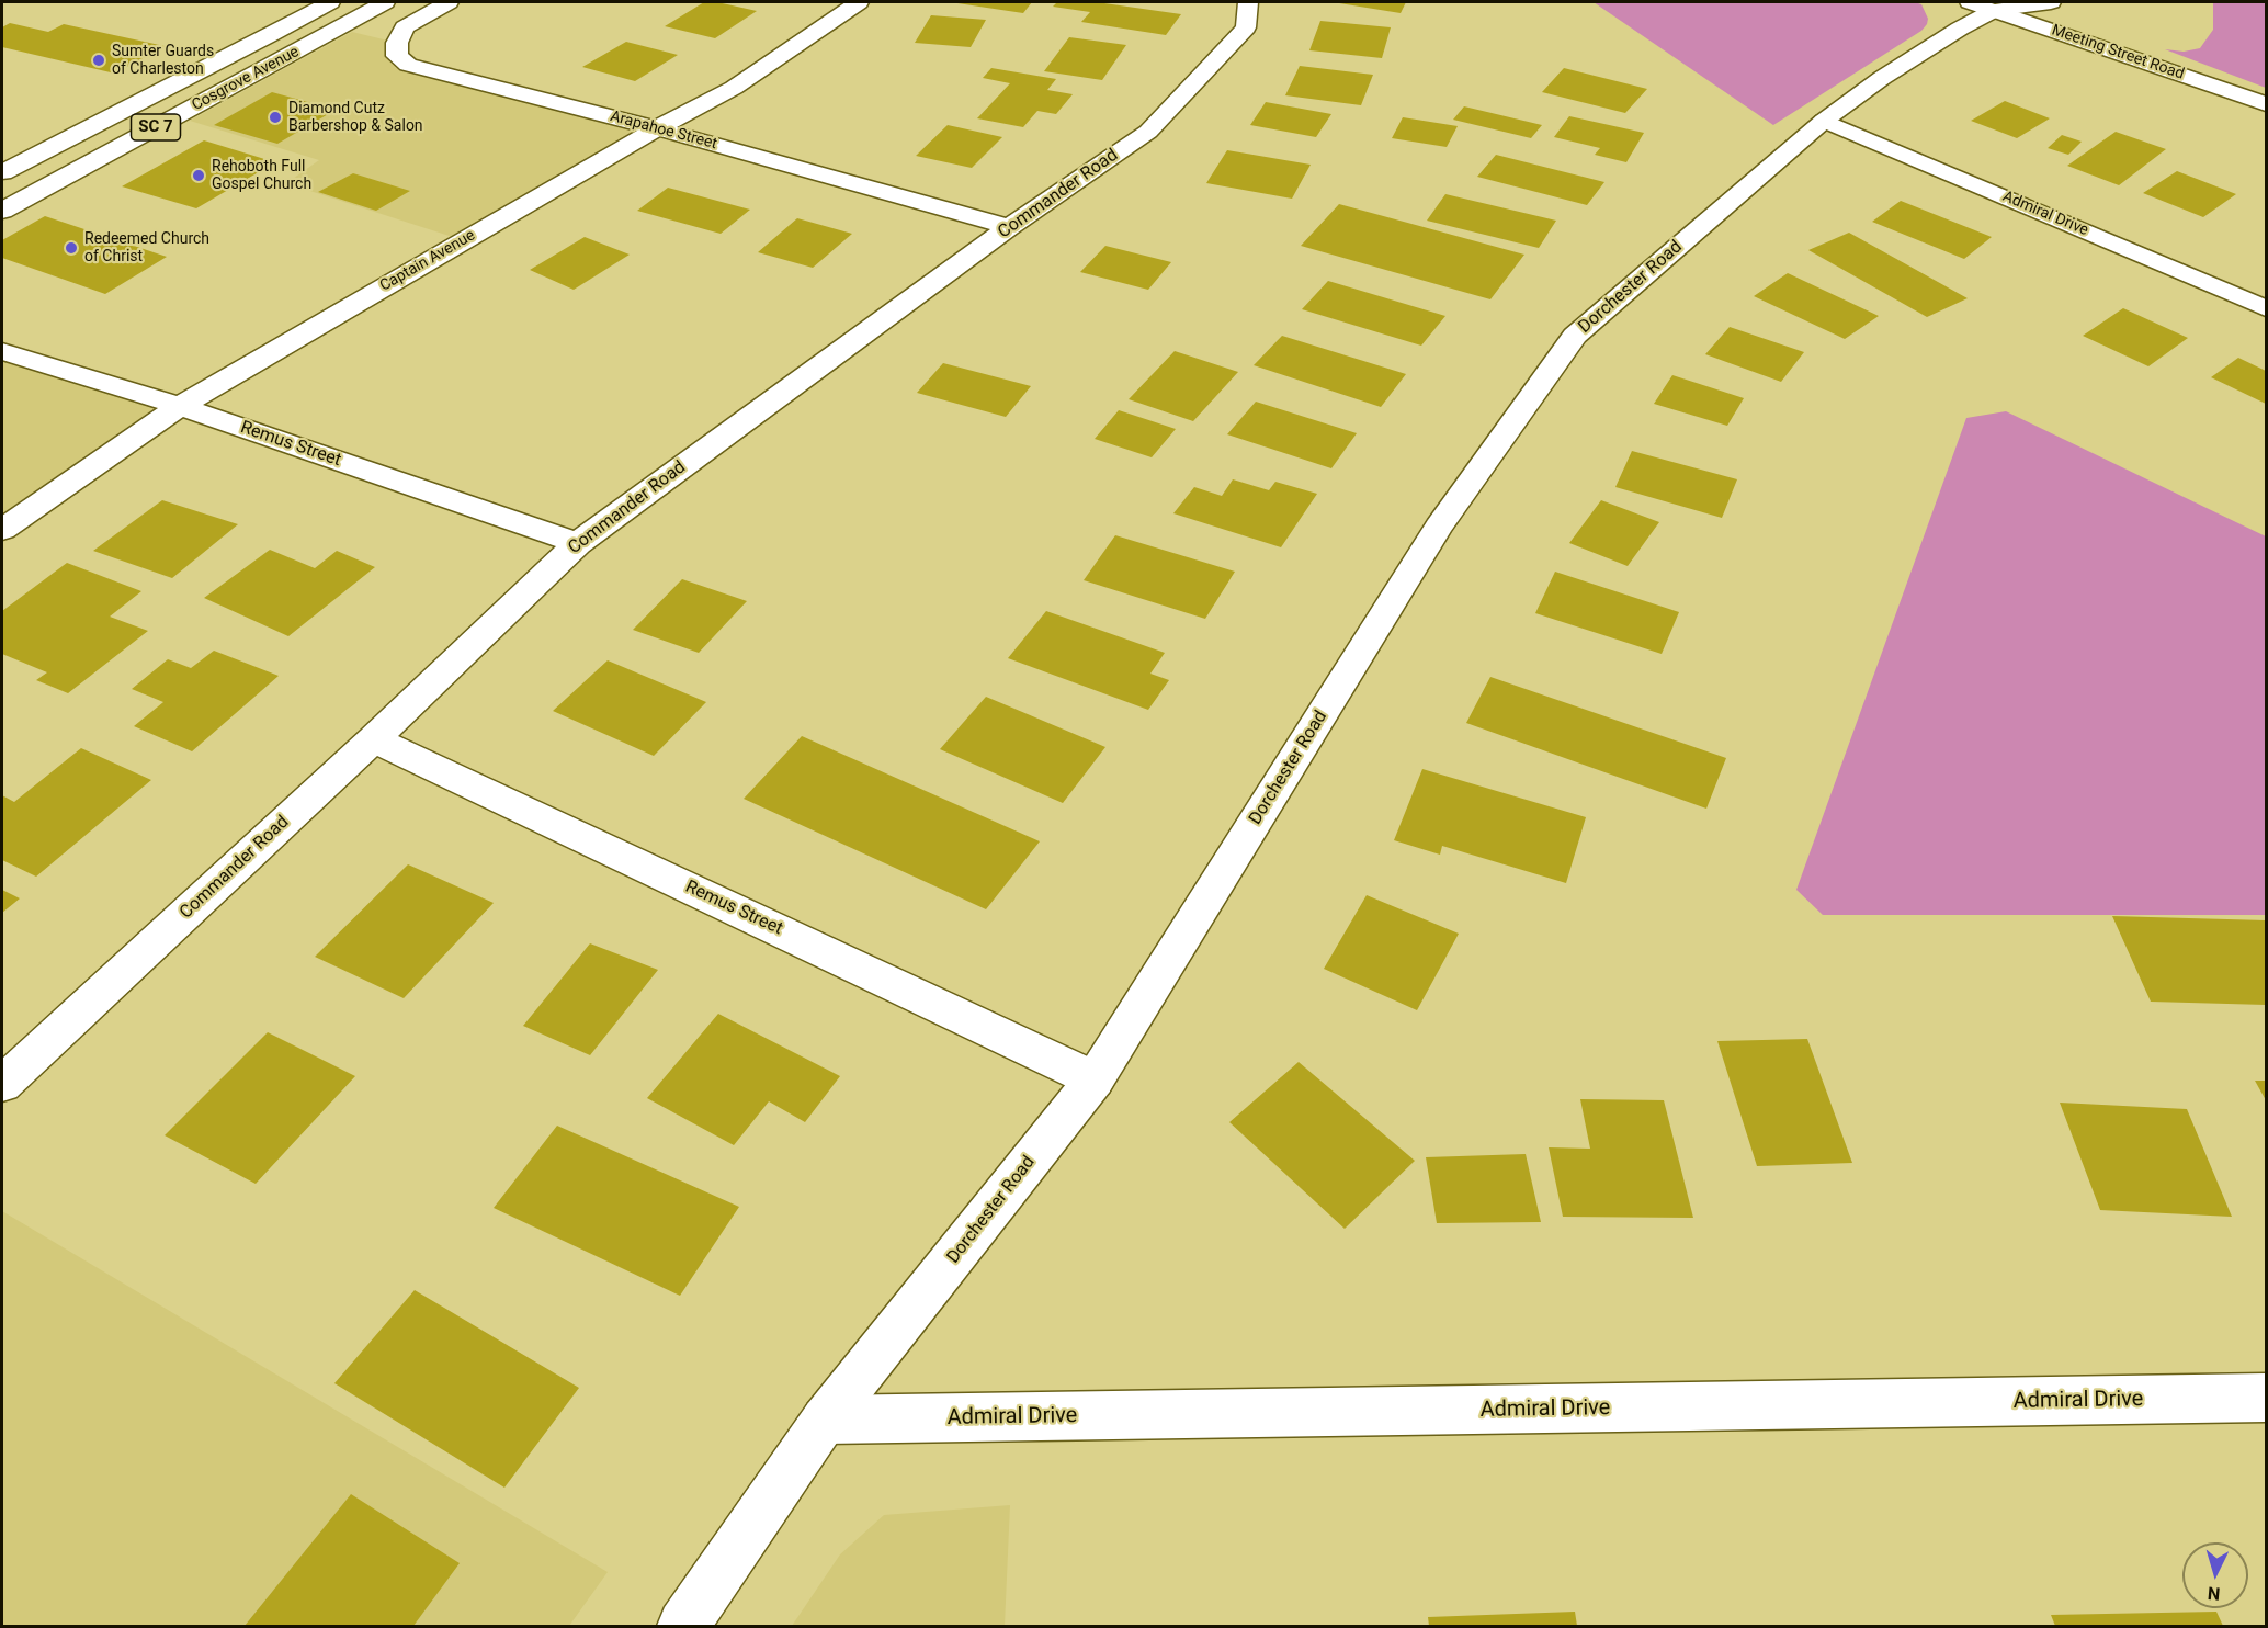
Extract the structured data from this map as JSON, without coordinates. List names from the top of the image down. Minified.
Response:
{"streets":{"street":["Meeting Street Road","Cosgrove Avenue","SC 7","Arapahoe Street","Commander Road","Admiral Drive","Captain Avenue","Dorchester Road","Remus Street"]},"crossings":[["Meeting Street Road","Dorchester Road"],["Arapahoe Street","Commander Road"],["Arapahoe Street","Captain Avenue"],["Commander Road","Remus Street"],["Admiral Drive","Dorchester Road"],["Captain Avenue","Remus Street"],["Dorchester Road","Remus Street"]],"places":["Sumter Guards of Charleston","Diamond Cutz Barbershop & Salon","Rehoboth Full Gospel Church","Redeemed Church of Christ"],"north":"bottom"}
